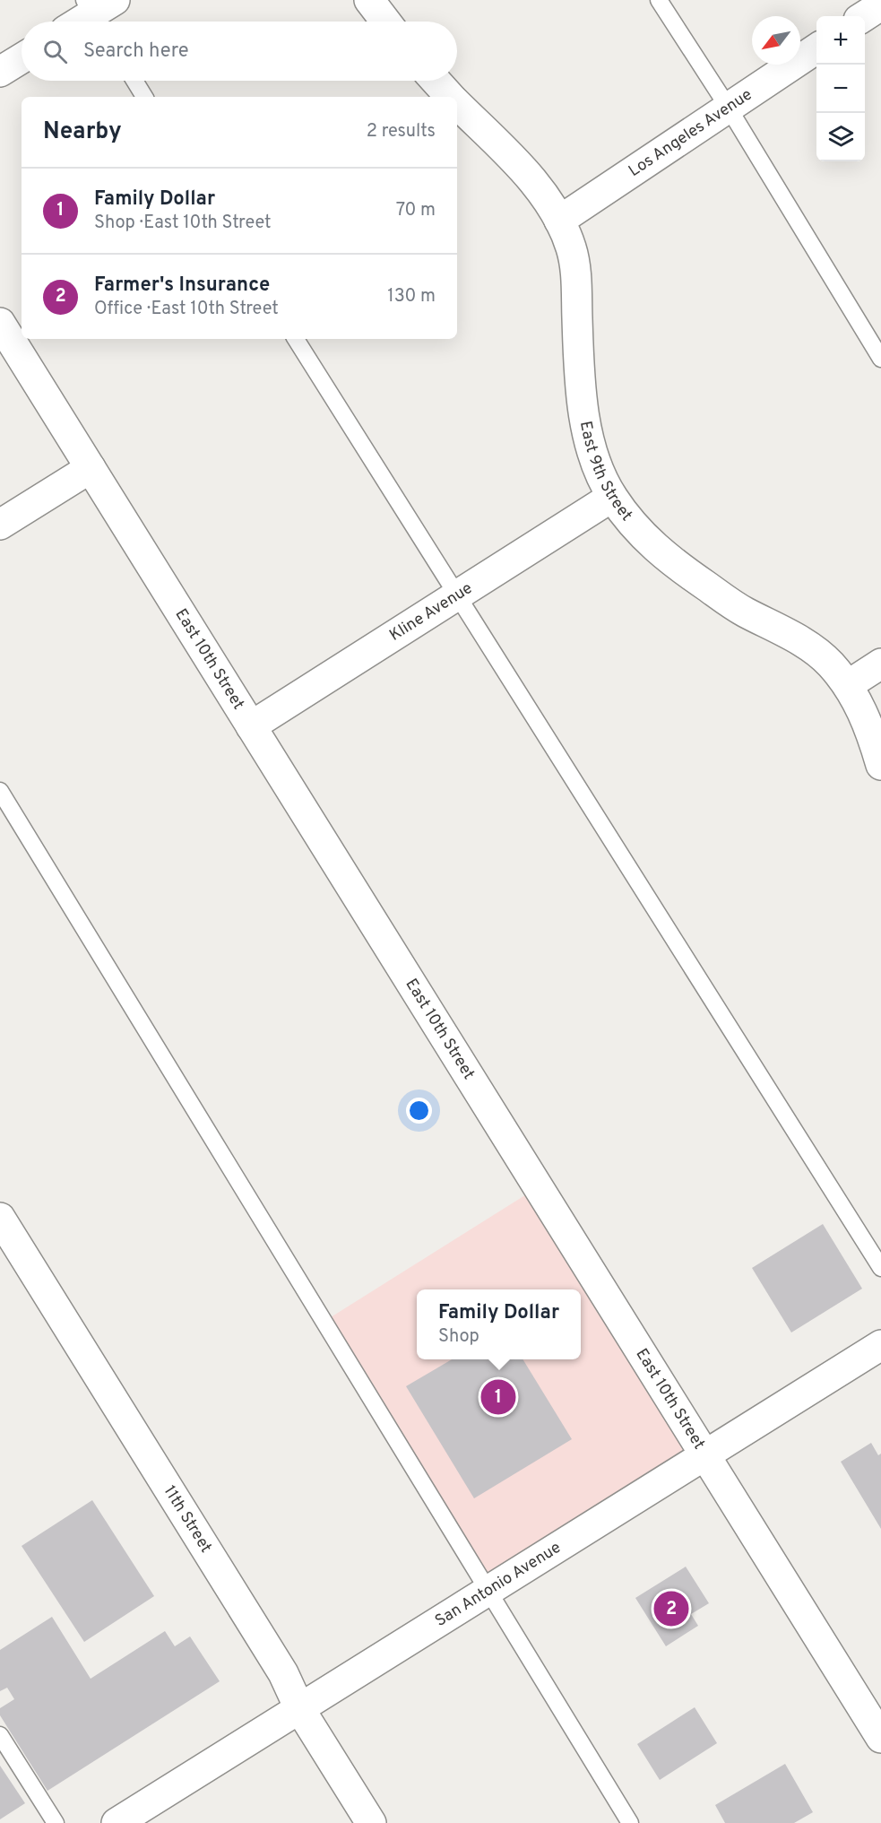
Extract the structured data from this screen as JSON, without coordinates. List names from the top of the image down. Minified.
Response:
{"streets":{"street":["Los Angeles Avenue","East 9th Street","Kline Avenue","East 10th Street","11th Street","San Antonio Avenue"]},"crossings":[["Los Angeles Avenue","East 9th Street"],["East 9th Street","Kline Avenue"],["Kline Avenue","East 10th Street"],["East 10th Street","San Antonio Avenue"],["11th Street","San Antonio Avenue"]],"north":"bottom left","page":{"map_buttons":["+","−"],"search":"Search here","heading":["Nearby","2 results"],"list":[{"mark":"1","name":"Family Dollar","note":"Shop · East 10th Street","value":"70 m"},{"mark":"2","name":"Farmer's Insurance","note":"Office · East 10th Street","value":"130 m"}],"popup":["Family Dollar","Shop"],"pins":["1","2"]}}
